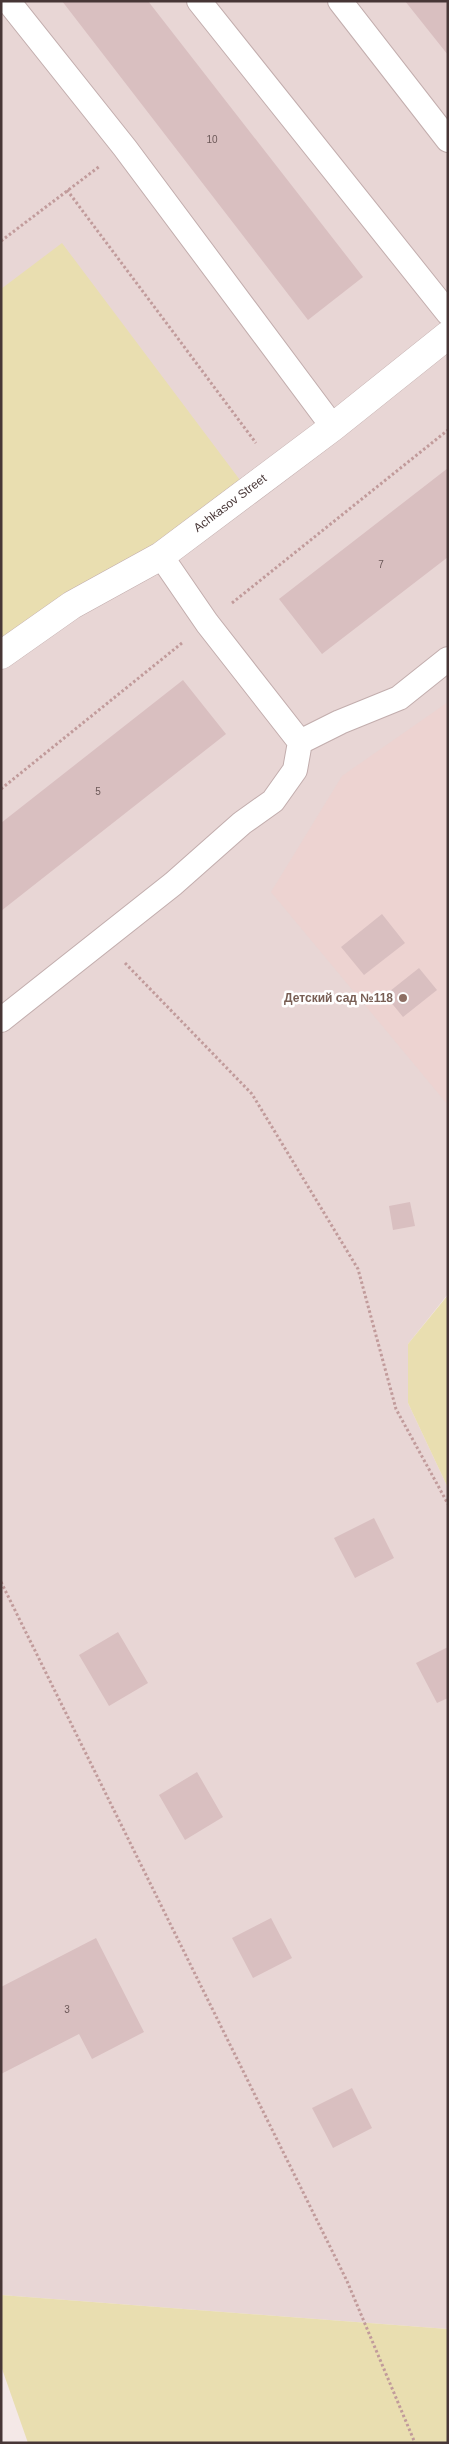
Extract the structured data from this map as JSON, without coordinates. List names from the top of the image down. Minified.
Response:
{"streets":{"street":["Achkasov Street"]},"places":["Детский сад №118"],"house_numbers":["10","7","5","3"]}
